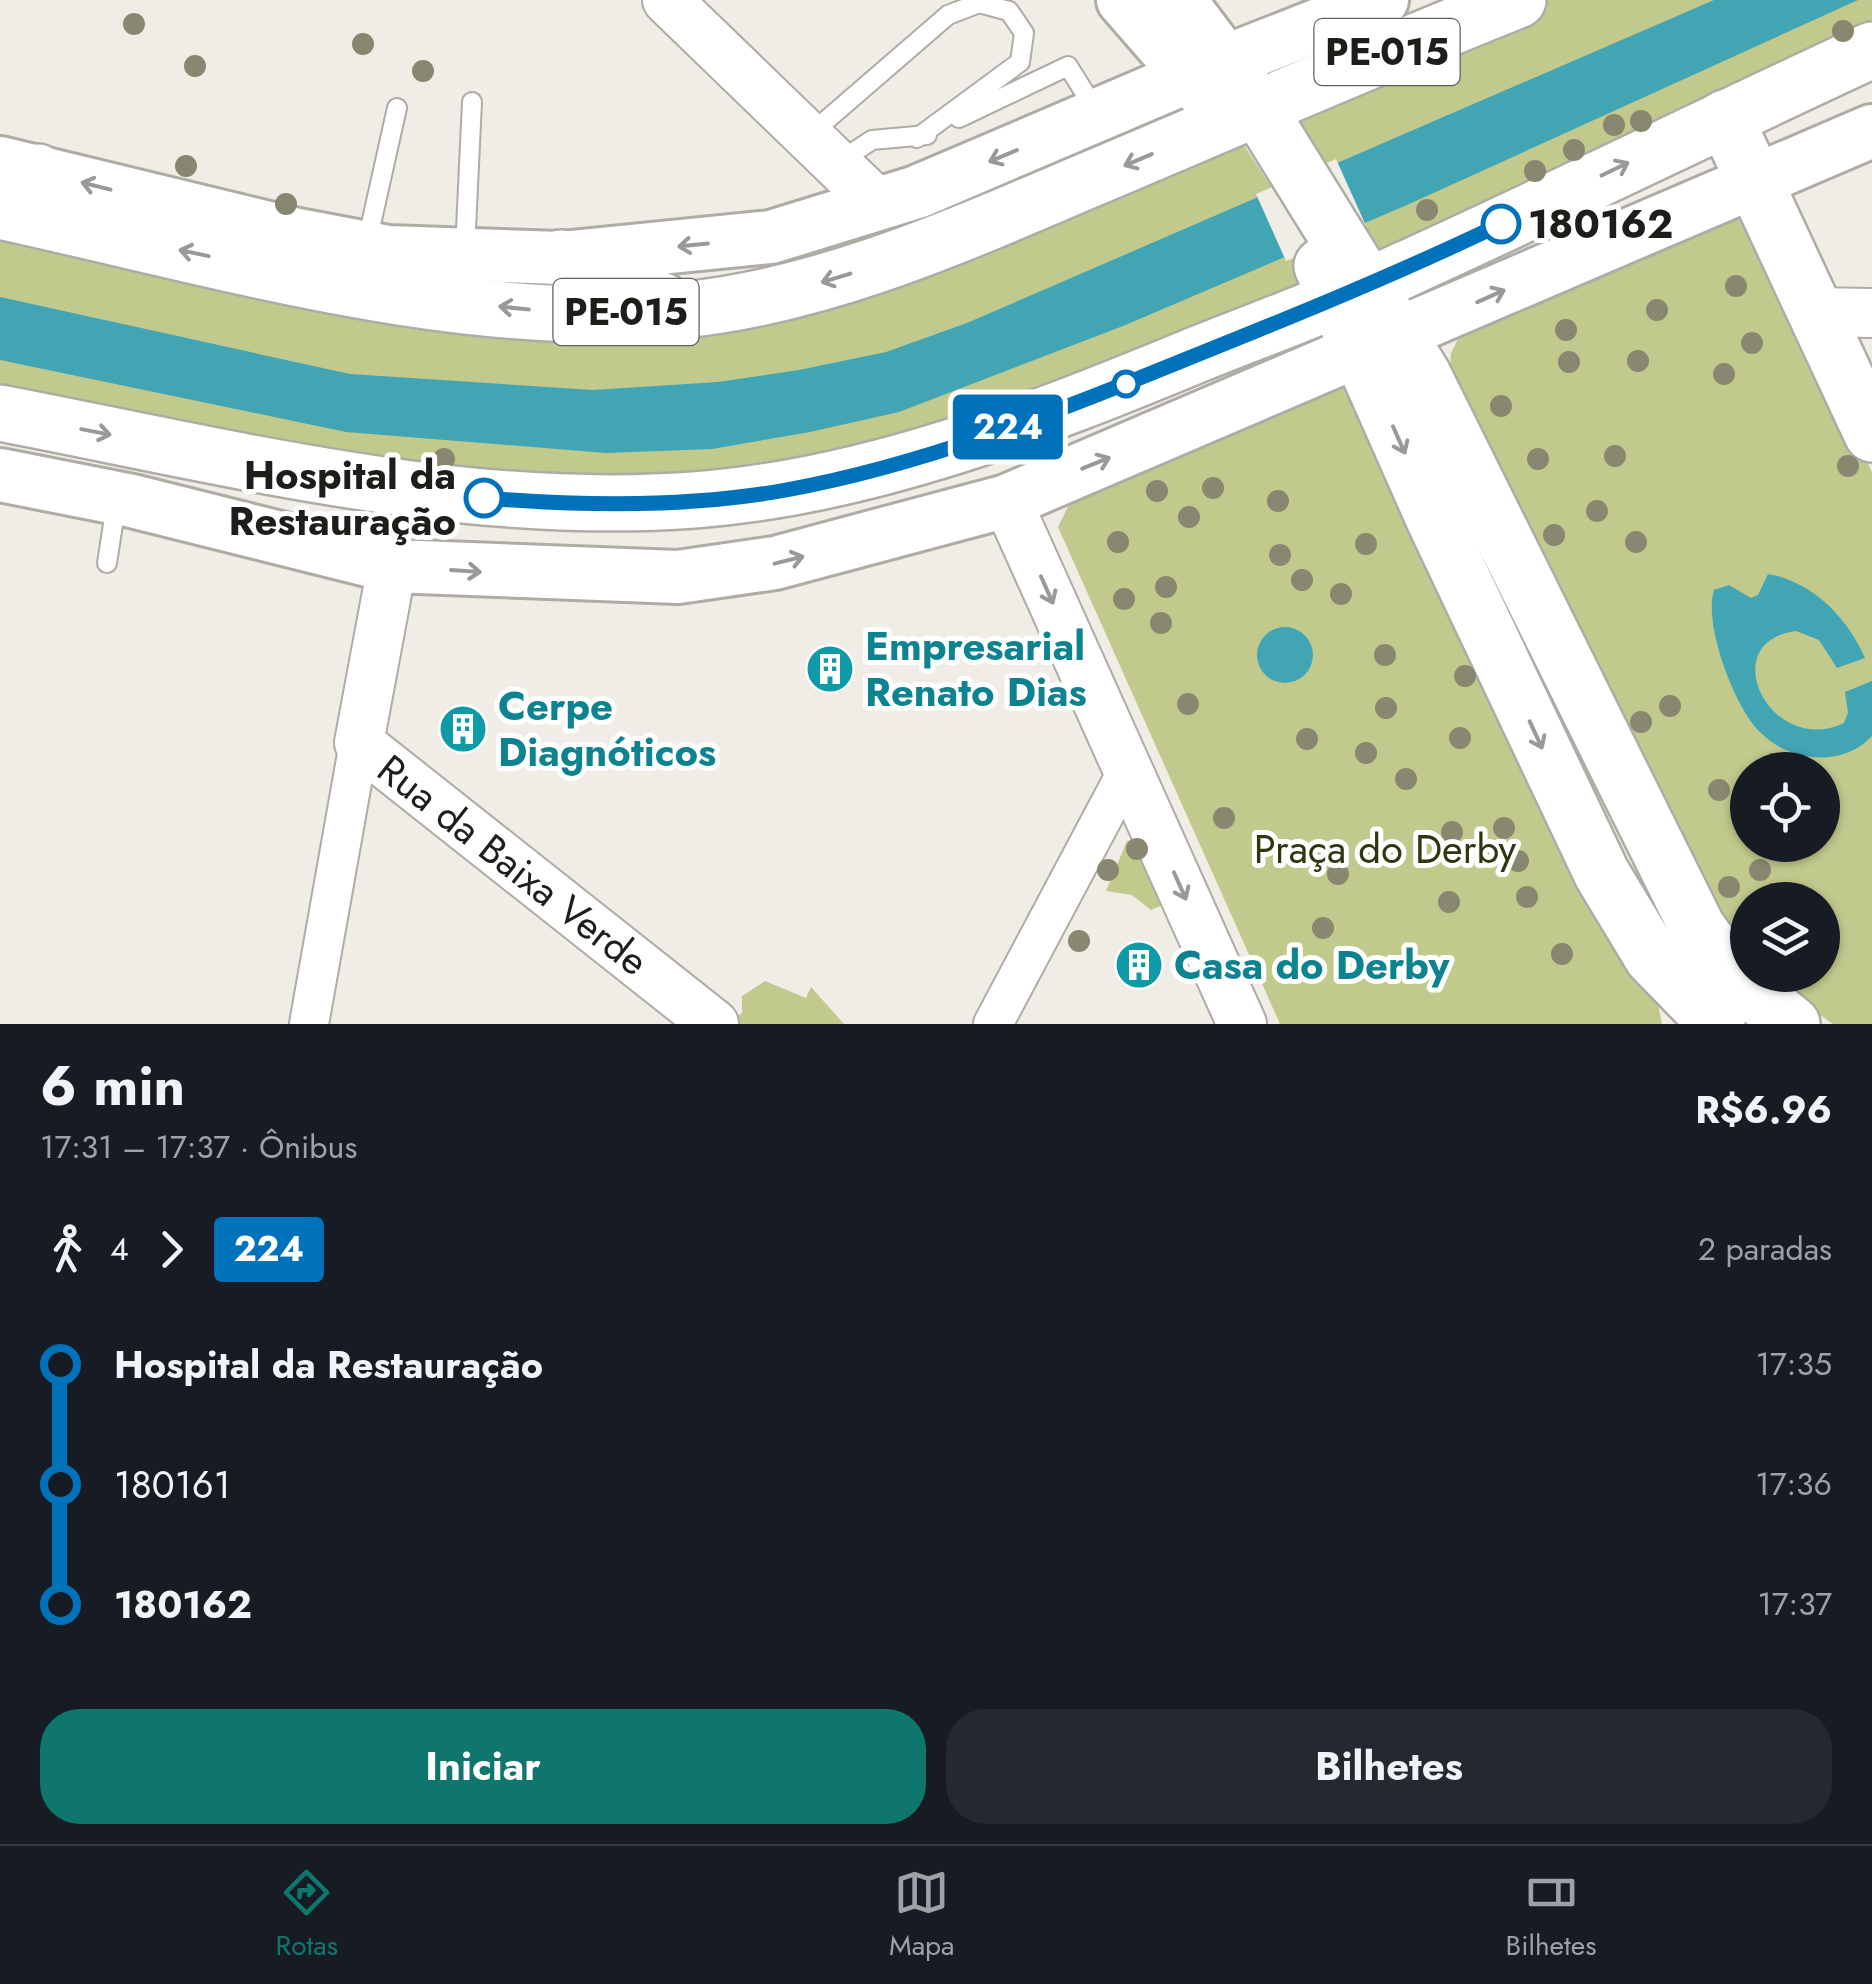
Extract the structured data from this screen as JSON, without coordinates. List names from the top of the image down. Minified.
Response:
{"streets":{"main road":["PE-015"],"street":["Rua da Baixa Verde"]},"parks":["Praça do Derby"],"places":{"other":["180162","Hospital da Restauração"],"building":["Empresarial Renato Dias","Cerpe Diagnóticos","Casa do Derby"]},"lines":["bus line 224"],"page":{"on_map":"224","heading":["6 min","17:31 – 17:37 · Ônibus","R$6.96"],"legs":["4","224","2 paradas"],"list":[{"name":"Hospital da Restauração","value":"17:35"},{"name":"180161","value":"17:36"},{"name":"180162","value":"17:37"}],"buttons":["Iniciar","Bilhetes"],"tabs":["Rotas","Mapa","Bilhetes"]}}
